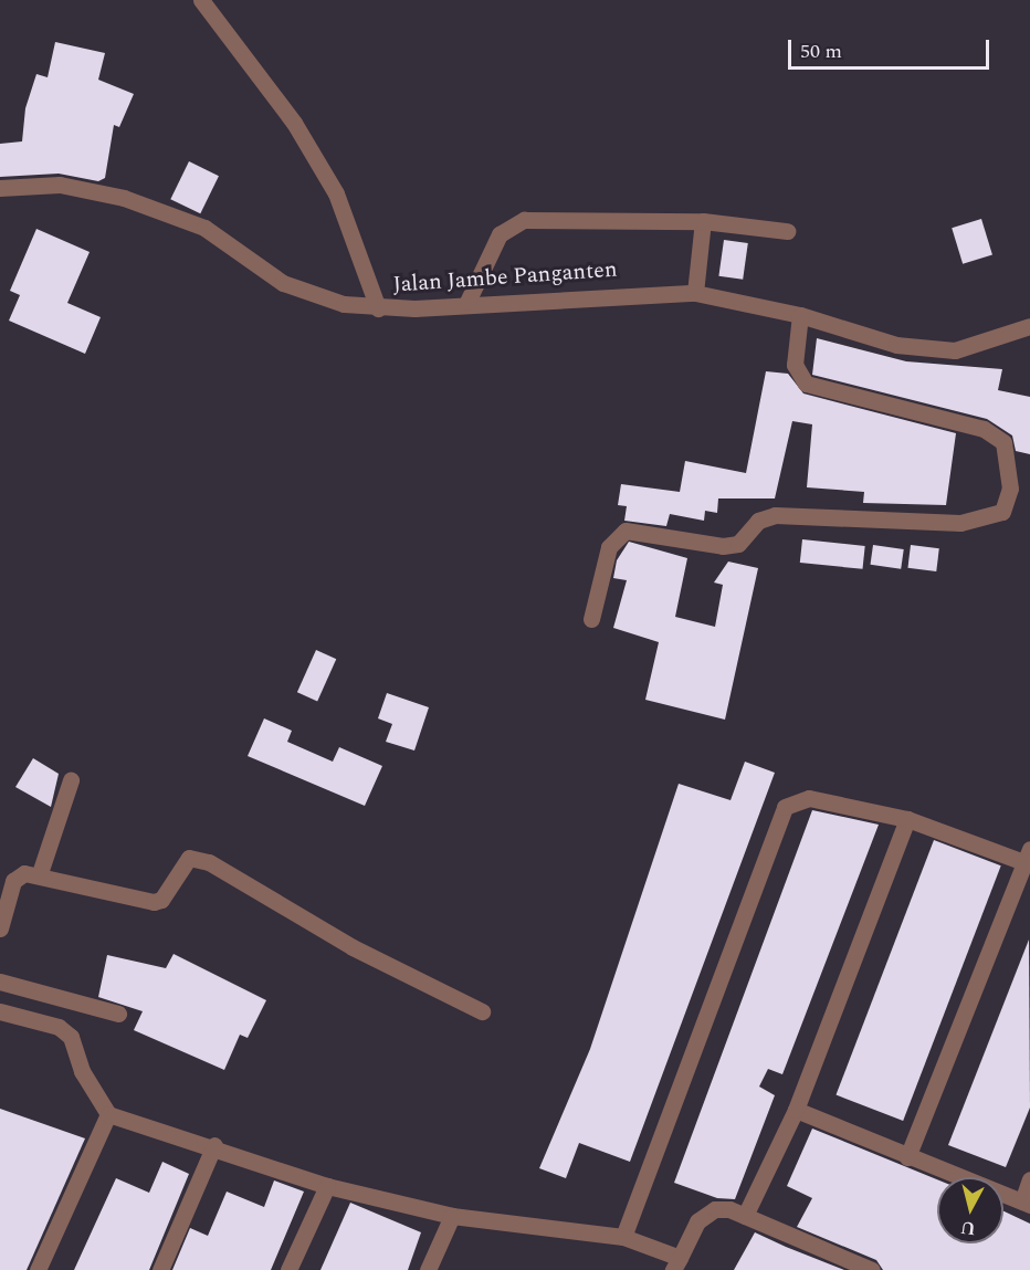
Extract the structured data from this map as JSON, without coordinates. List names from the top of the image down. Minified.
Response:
{"streets":{"street":["Jalan Jambe Panganten"]},"scale_bar":"50 m","north":"bottom"}
